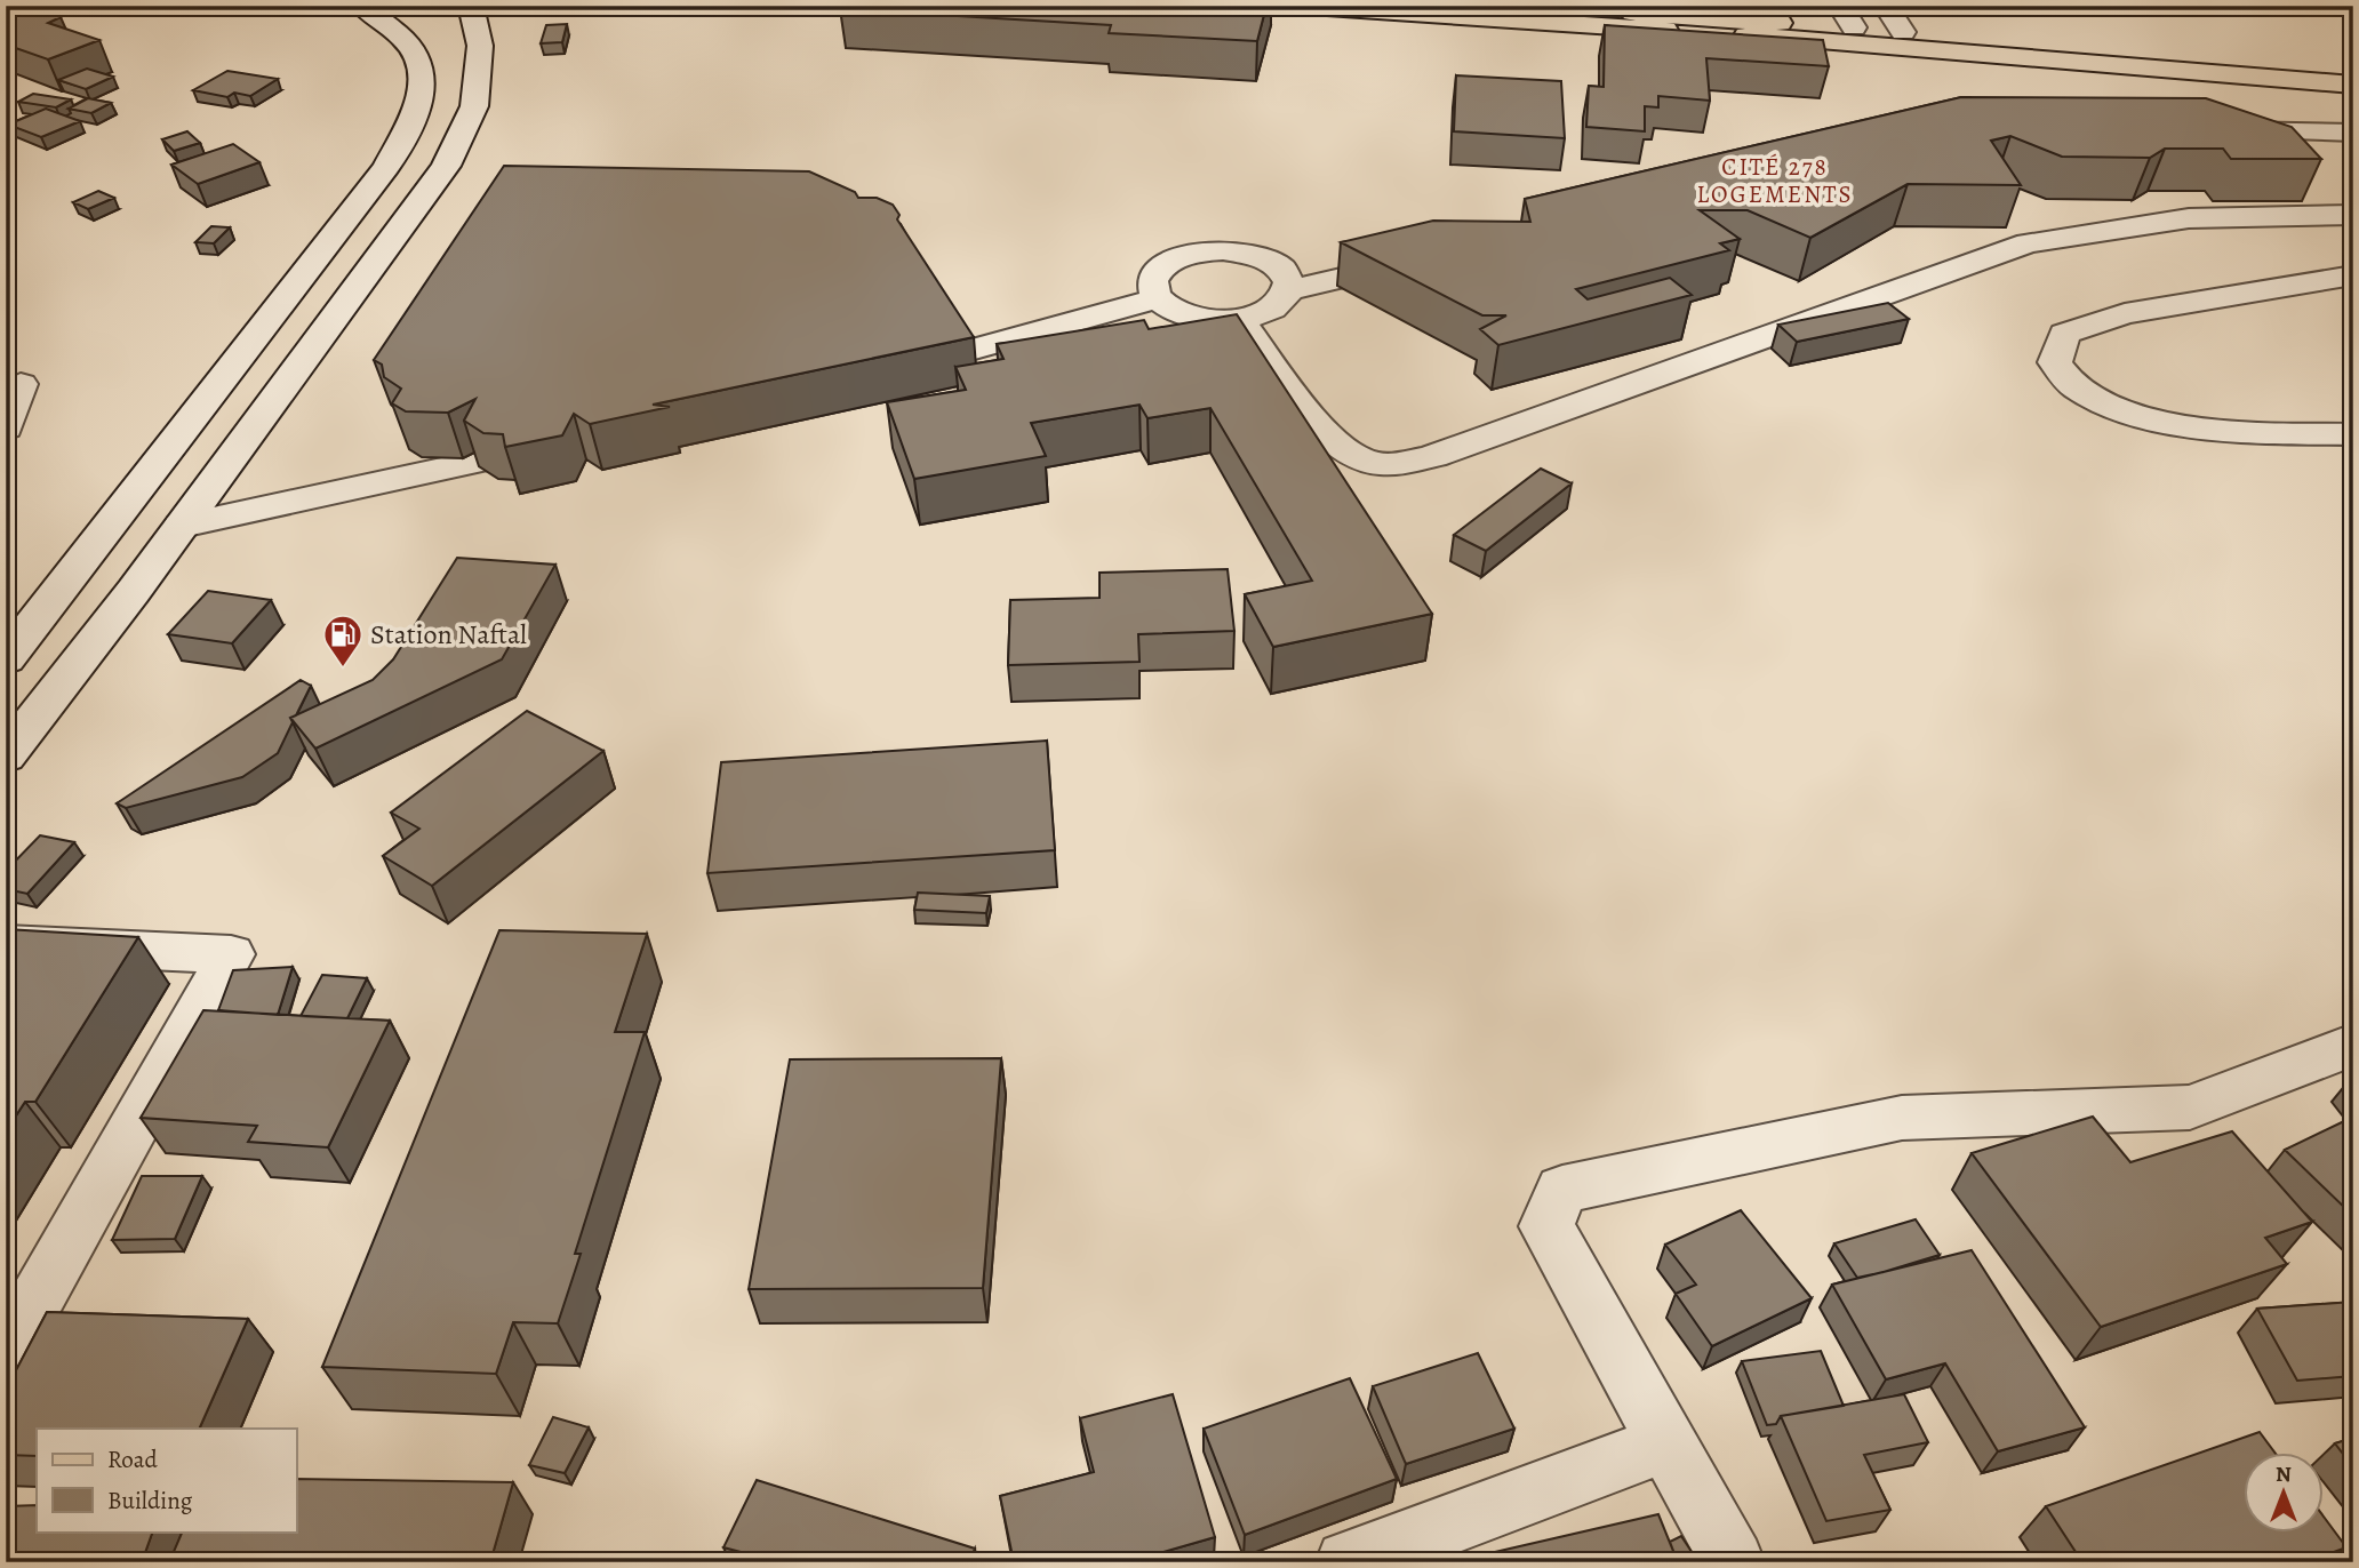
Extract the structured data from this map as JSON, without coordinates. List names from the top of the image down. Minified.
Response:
{"districts":["CITÉ 278 LOGEMENTS"],"places":{"fuel station":["Station Naftal"]},"legend":["Road","Building"],"north":"top"}
